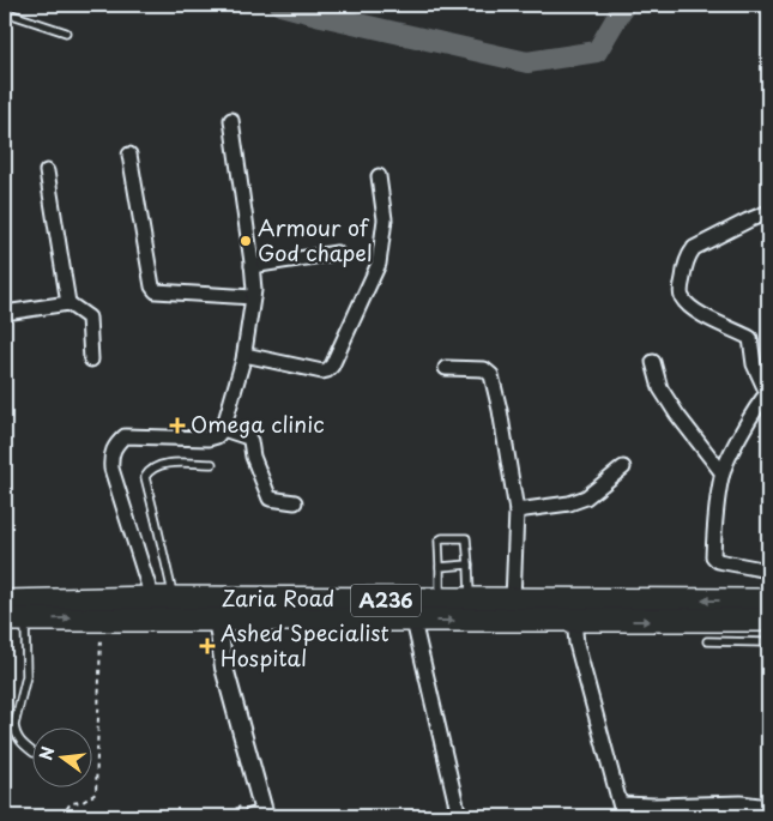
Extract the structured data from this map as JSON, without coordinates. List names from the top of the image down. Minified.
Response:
{"streets":{"highway":["Zaria Road","A236"]},"crossings":[["Zaria Road","A236"]],"places":{"other":["Armour of God chapel"],"health":["Omega clinic","Ashed Specialist Hospital"]},"north":"left"}
